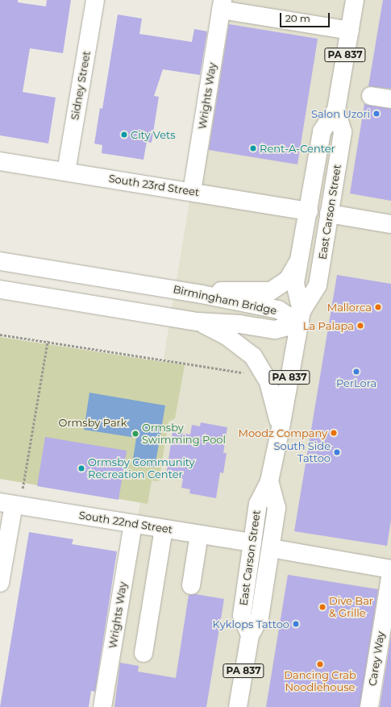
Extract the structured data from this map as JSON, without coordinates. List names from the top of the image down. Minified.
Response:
{"streets":{"main road":["PA 837","Sidney Street","Wrights Way","South 23rd Street","East Carson Street","Birmingham Bridge","South 22nd Street","Carey Way"]},"crossings":[["Sidney Street","South 23rd Street"],["Wrights Way","South 23rd Street"],["Wrights Way","South 22nd Street"],["South 23rd Street","East Carson Street"],["East Carson Street","Birmingham Bridge"],["East Carson Street","South 22nd Street"]],"parks":["Ormsby Park"],"places":["Salon Uzori","City Vets","Rent-A-Center","Mallorca","La Palapa","PerLora","Moodz Company","Ormsby Swimming Pool","South Side Tattoo","Ormsby Community Recreation Center","Dive Bar & Grille","Kyklops Tattoo","Dancing Crab Noodlehouse"],"scale_bar":"20 m"}
